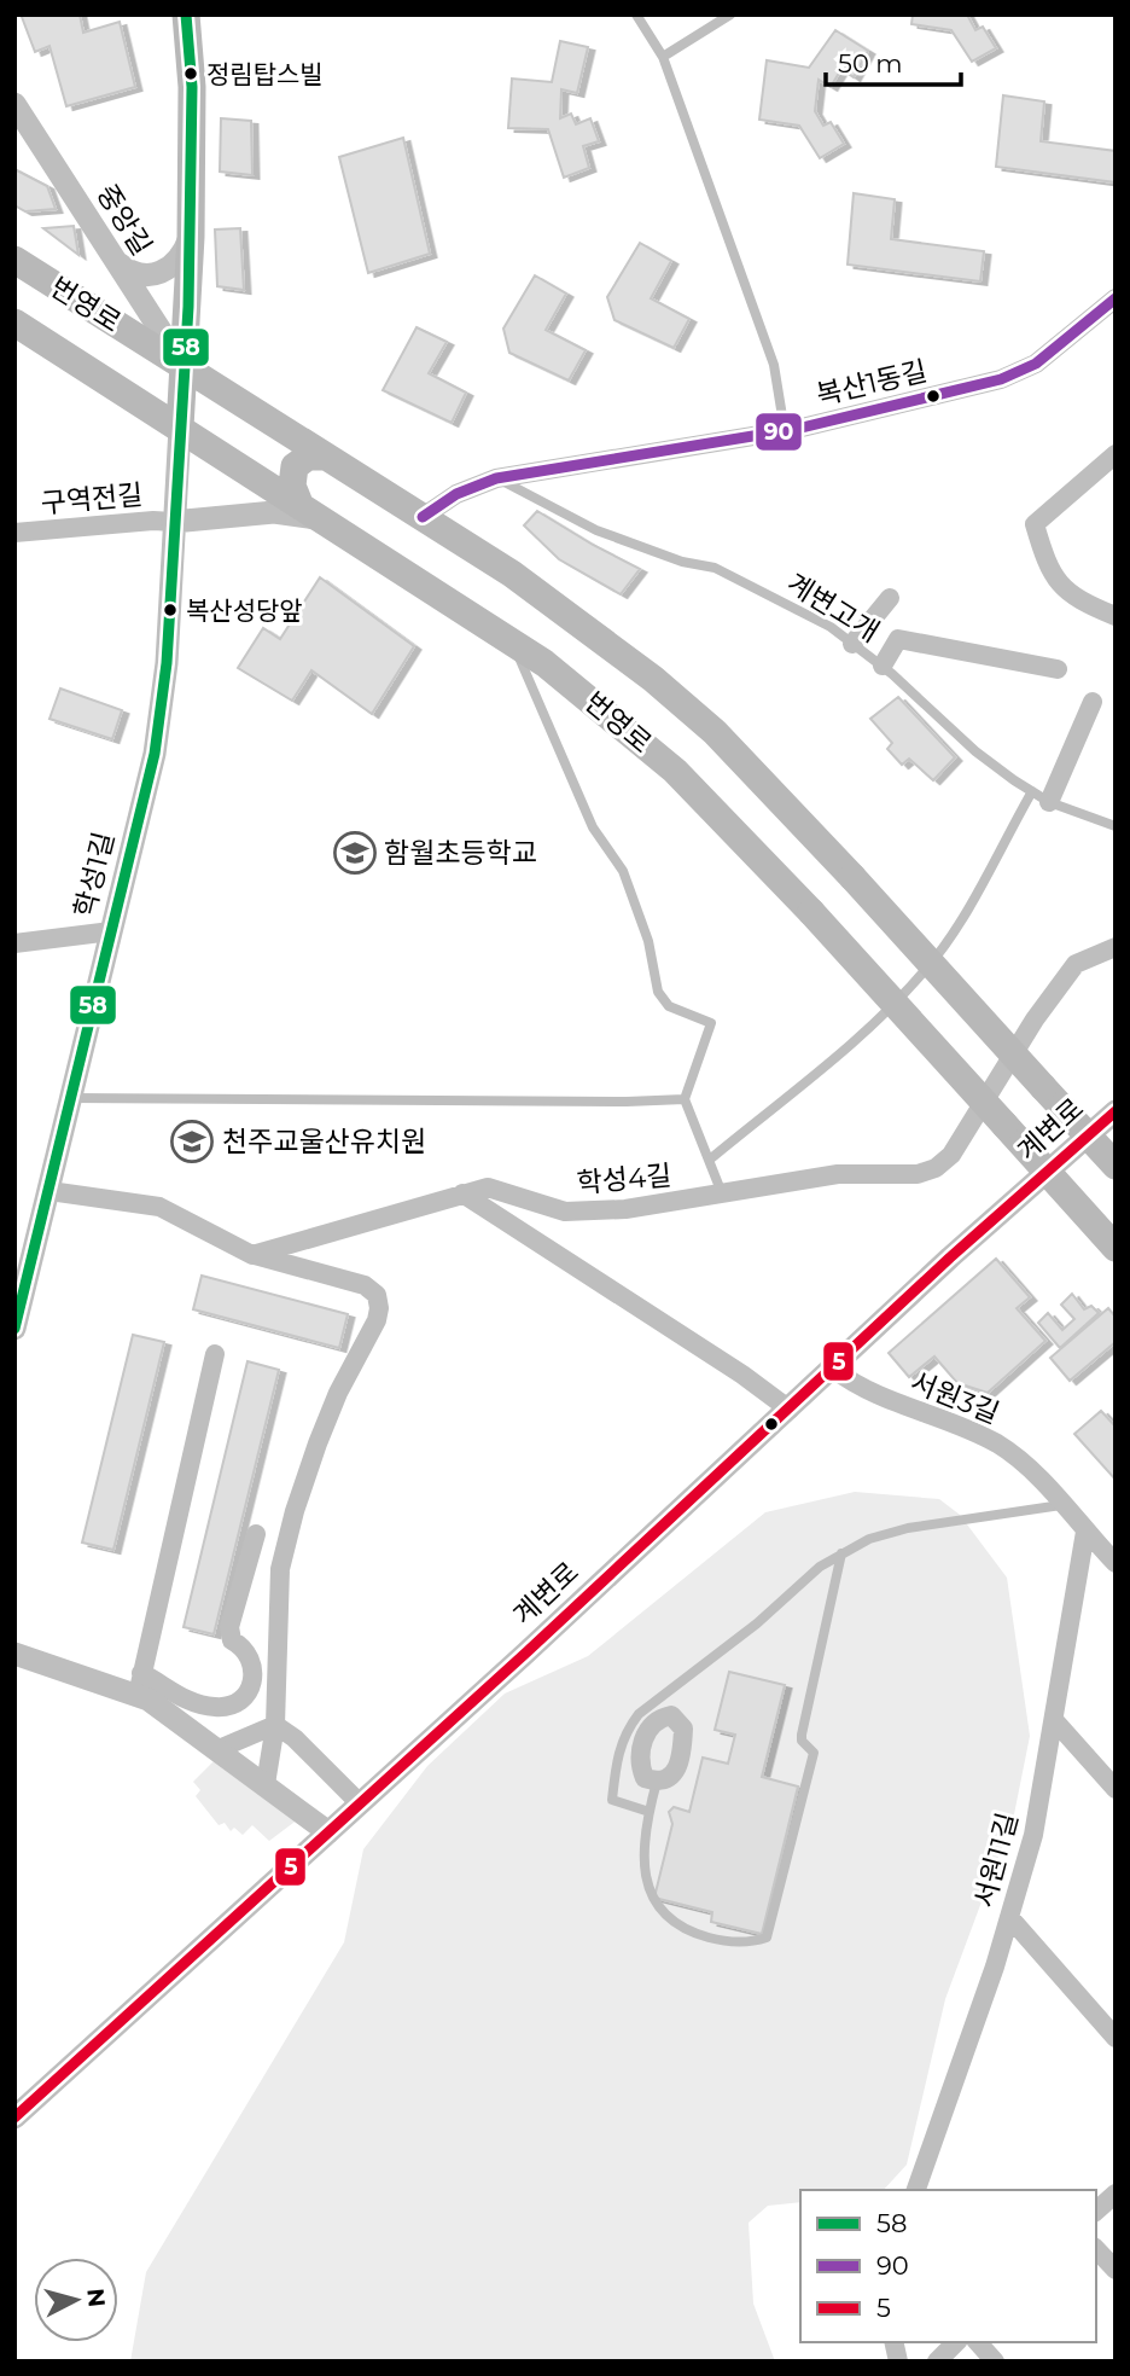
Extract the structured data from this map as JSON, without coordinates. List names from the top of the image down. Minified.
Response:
{"streets":{"main road":["번영로"],"street":["중앙길","복산1동길","구역전길","학성1길","계변로","학성4길","서원3길","서원11길"],"lane":["계변고개"]},"crossings":[["중앙길","번영로"],["번영로","복산1동길"],["번영로","학성1길"],["번영로","계변로"],["복산1동길","계변고개"],["구역전길","학성1길"],["계변로","서원3길"],["서원3길","서원11길"]],"places":{"other":["정림탑스빌","복산성당앞"],"school or university":["함월초등학교","천주교울산유치원"]},"lines":["transit line 58","transit line 90","transit line 5"],"legend":["58","90","5"],"scale_bar":"50 m","north":"right"}
